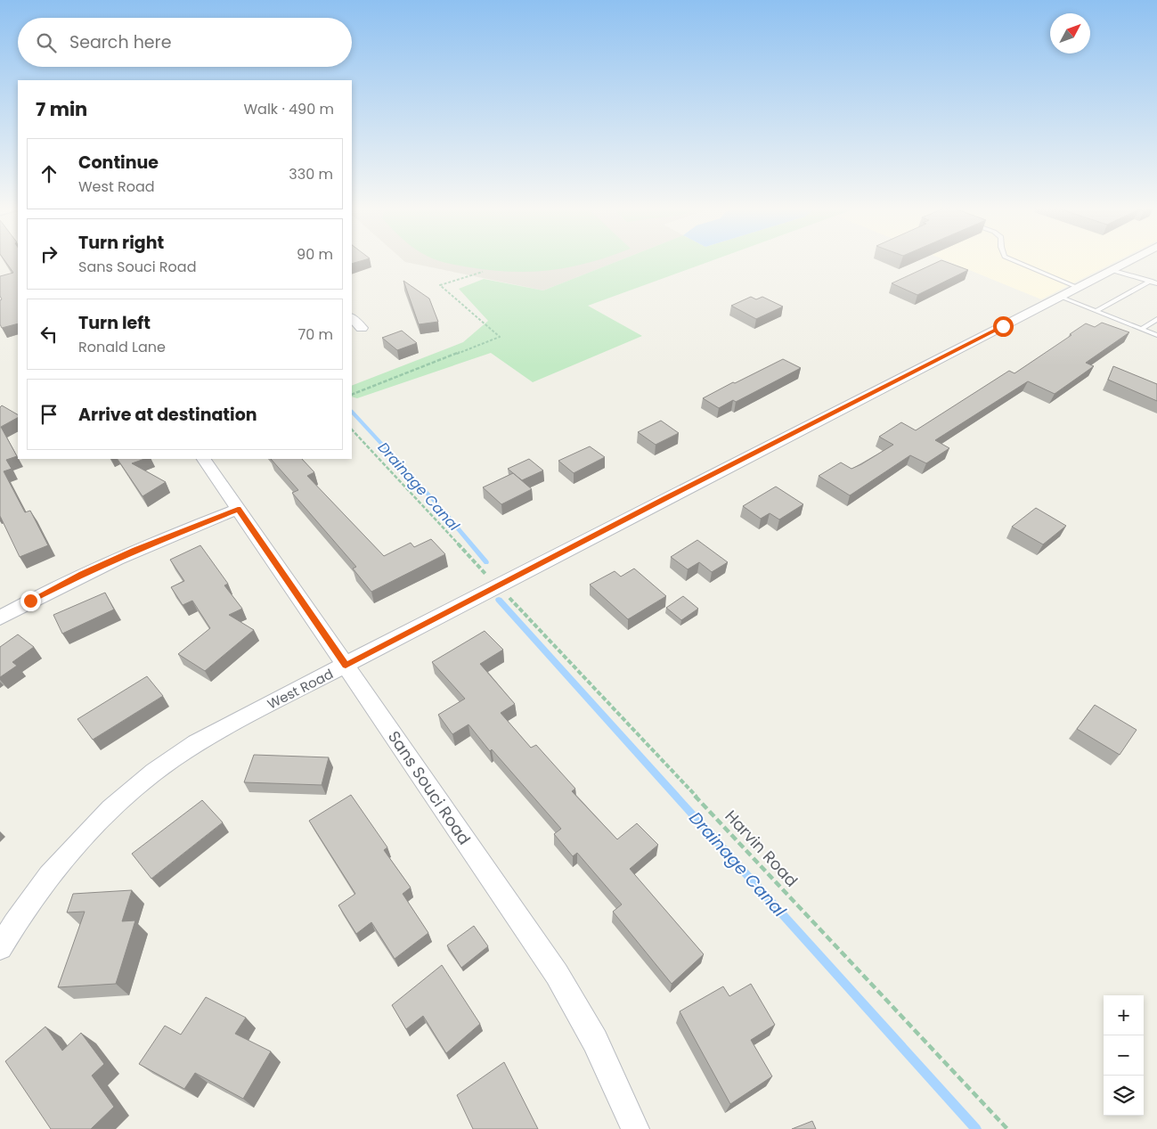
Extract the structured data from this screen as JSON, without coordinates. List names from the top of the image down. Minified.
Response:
{"streets":{"street":["West Road","Sans Souci Road"],"path":["Harvin Road"]},"crossings":[["West Road","Sans Souci Road"],["West Road","Harvin Road"]],"water":["Drainage Canal"],"north":"top right","page":{"search":"Search here","heading":["7 min","Walk · 490 m"],"list":[["Continue","West Road","330 m"],["Turn right","Sans Souci Road","90 m"],["Turn left","Ronald Lane","70 m"],"Arrive at destination"],"map_buttons":["+","−"]}}
